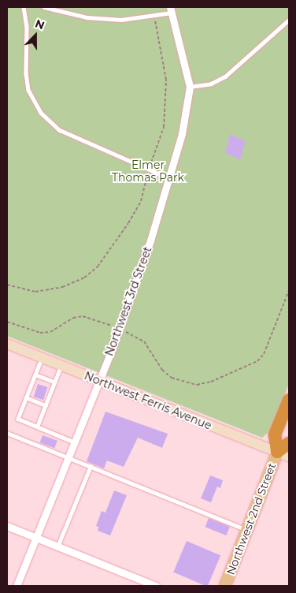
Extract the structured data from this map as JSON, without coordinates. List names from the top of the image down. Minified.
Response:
{"streets":{"main road":["Northwest 2nd Street"],"street":["Northwest 3rd Street","Northwest Ferris Avenue"]},"crossings":[["Northwest 3rd Street","Northwest Ferris Avenue"],["Northwest Ferris Avenue","Northwest 2nd Street"]],"parks":["Elmer Thomas Park"],"north":"top"}
